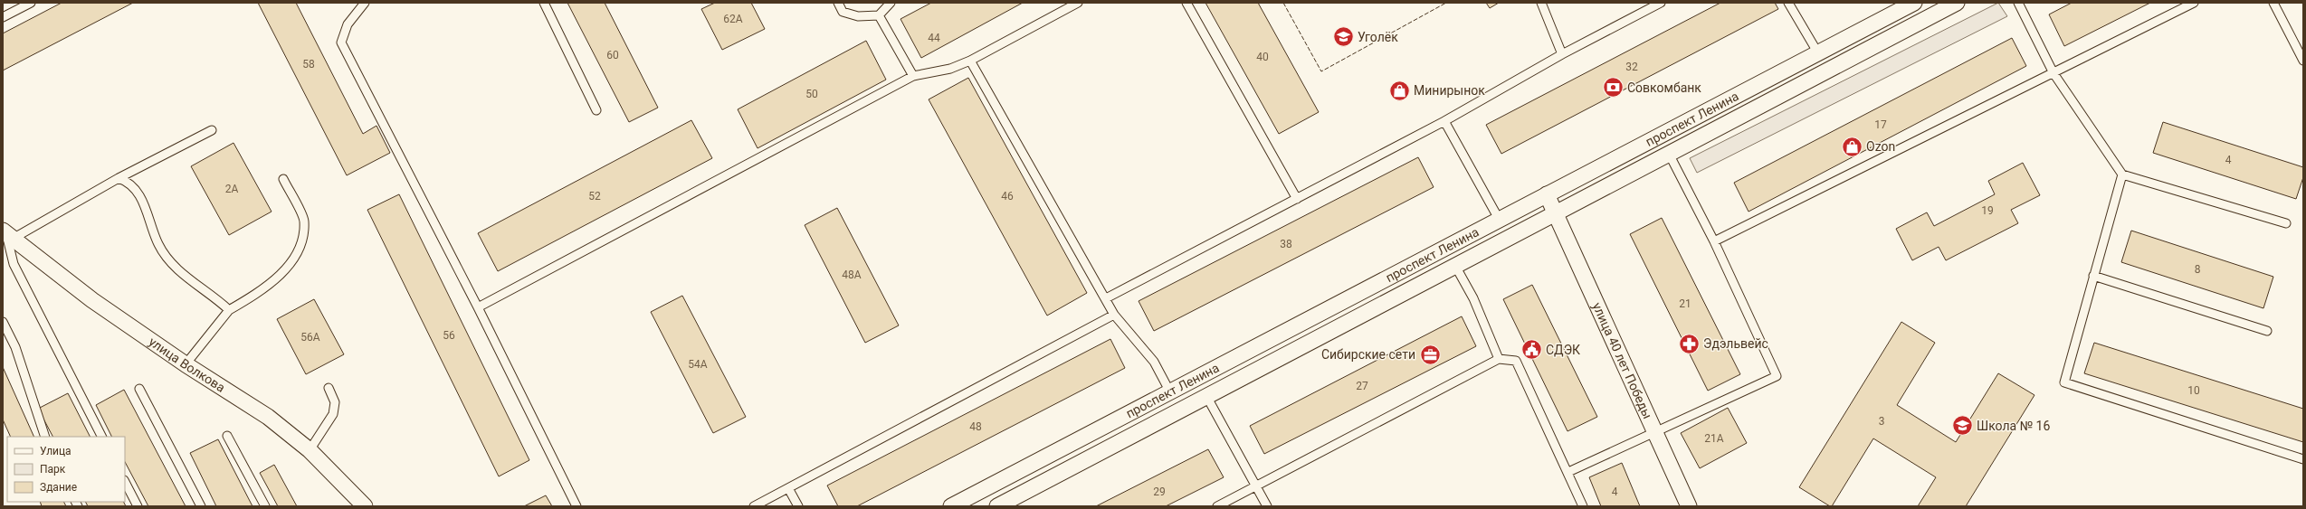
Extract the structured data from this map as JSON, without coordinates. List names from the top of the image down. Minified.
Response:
{"streets":{"street":["проспект Ленина","улица 40 лет Победы","улица Волкова"]},"crossings":[["проспект Ленина","улица 40 лет Победы"]],"places":{"school or university":["Уголёк","Школа № 16"],"bank":["Совкомбанк"],"shop":["Минирынок","Ozon"],"pharmacy":["Эдэльвейс"],"public building":["СДЭК"],"office":["Сибирские сети"]},"house_numbers":["62А","44","60","40","58","32","50","17","4","2А","52","46","19","38","8","48А","21","56","56А","54А","27","10","3","48","21А","29","4"],"legend":["Улица","Парк","Здание"]}
